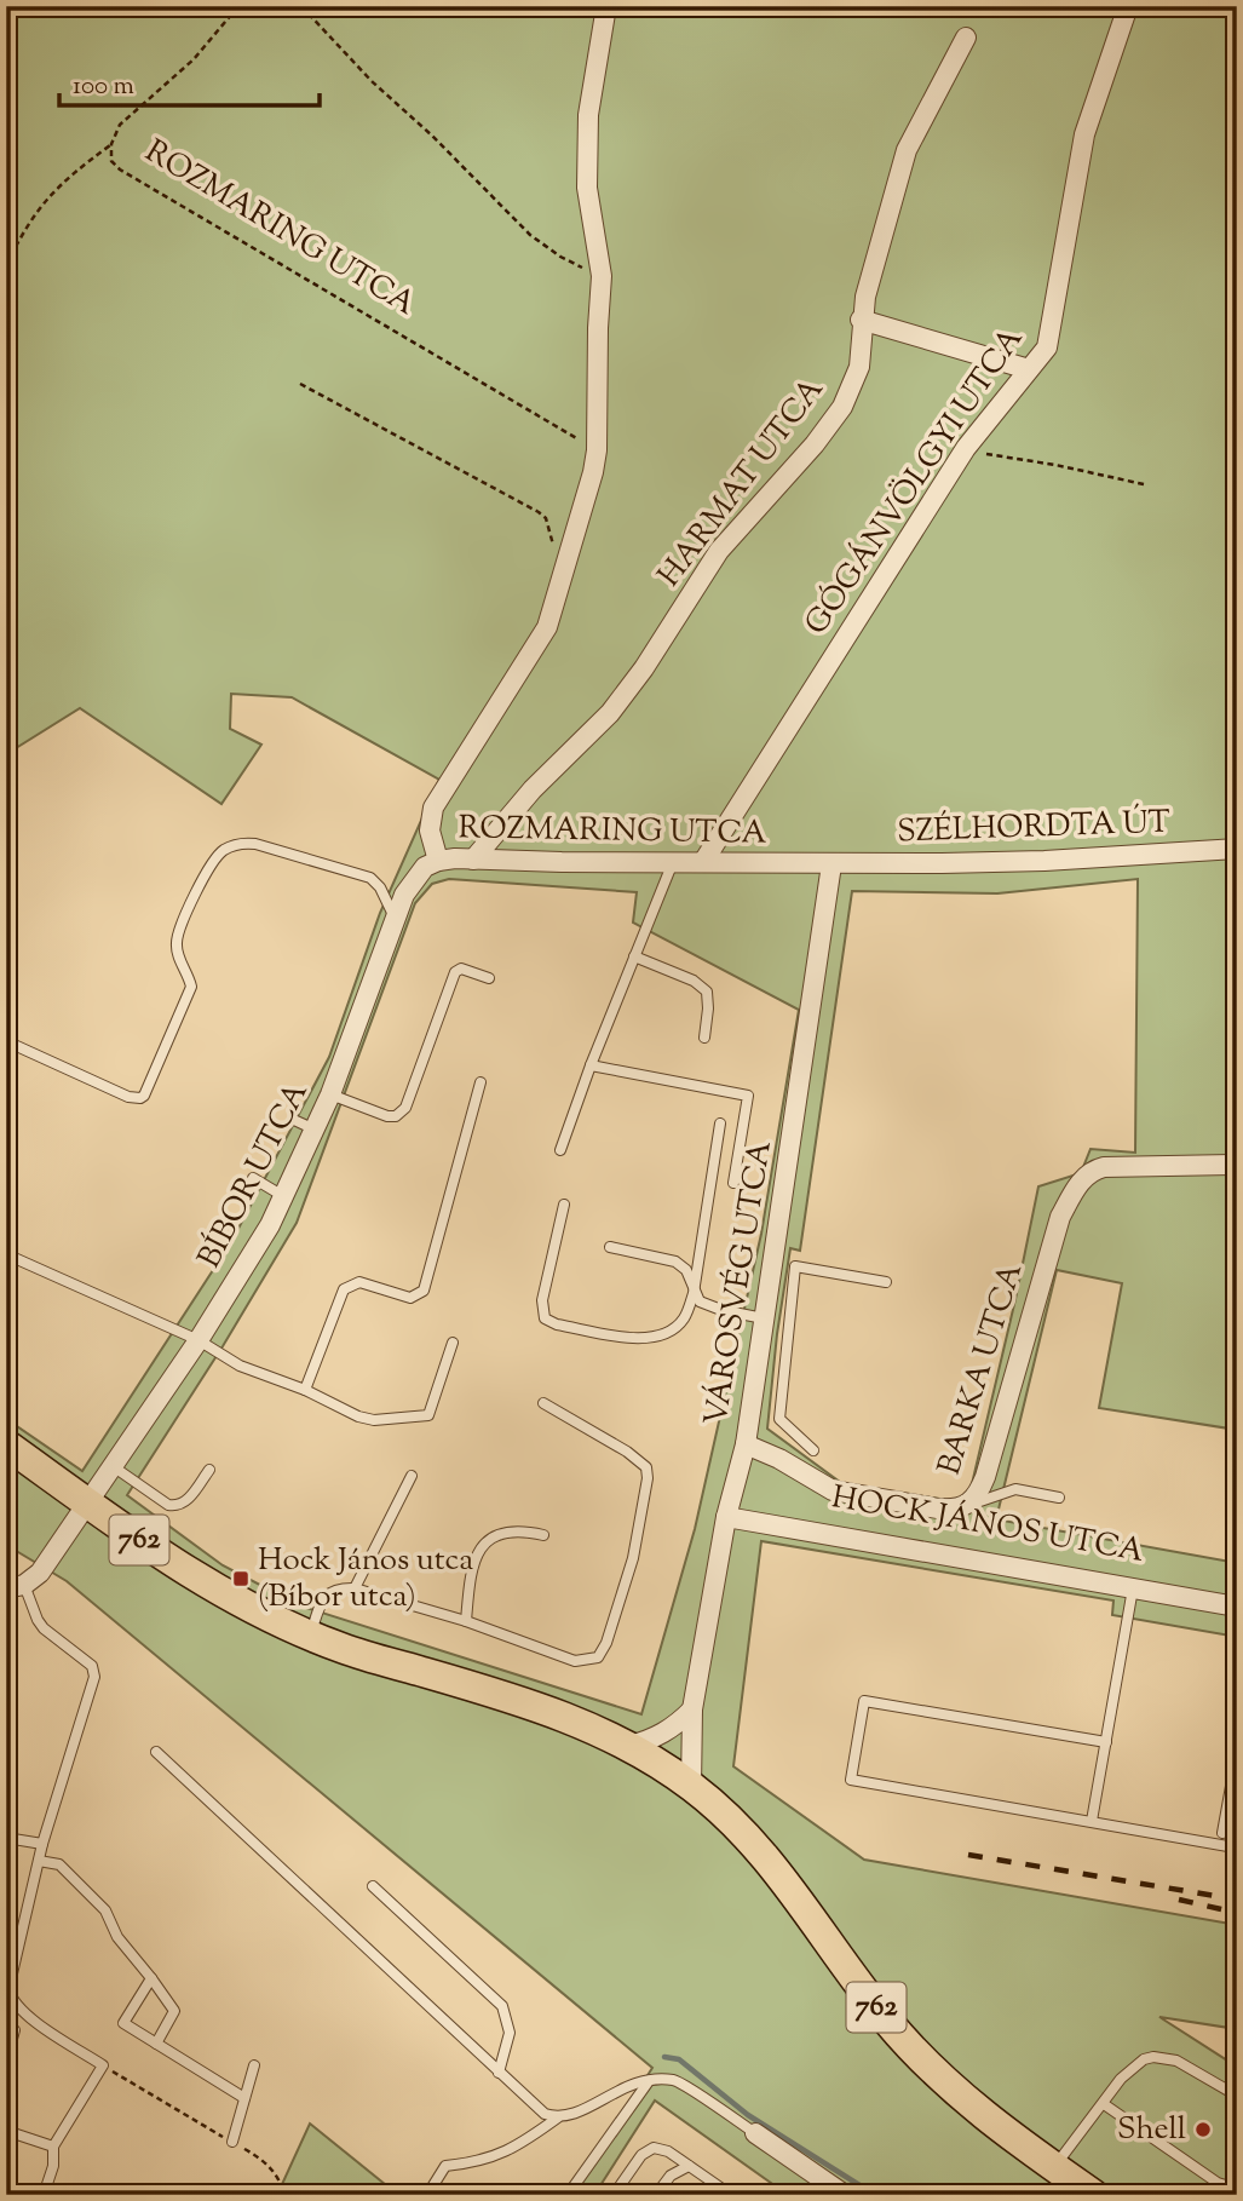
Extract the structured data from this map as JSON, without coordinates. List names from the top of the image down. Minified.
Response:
{"streets":{"main road":["762"],"street":["ROZMARING UTCA","GÓGÁNVÖLGYI UTCA","HARMAT UTCA","SZÉLHORDTA ÚT","BÍBOR UTCA","VÁROSVÉG UTCA","BARKA UTCA","HOCK JÁNOS UTCA"]},"crossings":[["ROZMARING UTCA","GÓGÁNVÖLGYI UTCA"],["ROZMARING UTCA","HARMAT UTCA"],["ROZMARING UTCA","SZÉLHORDTA ÚT"],["ROZMARING UTCA","BÍBOR UTCA"],["ROZMARING UTCA","VÁROSVÉG UTCA"],["SZÉLHORDTA ÚT","VÁROSVÉG UTCA"],["BÍBOR UTCA","762"],["VÁROSVÉG UTCA","BARKA UTCA"],["VÁROSVÉG UTCA","HOCK JÁNOS UTCA"],["VÁROSVÉG UTCA","762"]],"places":{"transit":["Hock János utca (Bíbor utca)"],"other":["Shell"]},"scale_bar":"100 m"}
